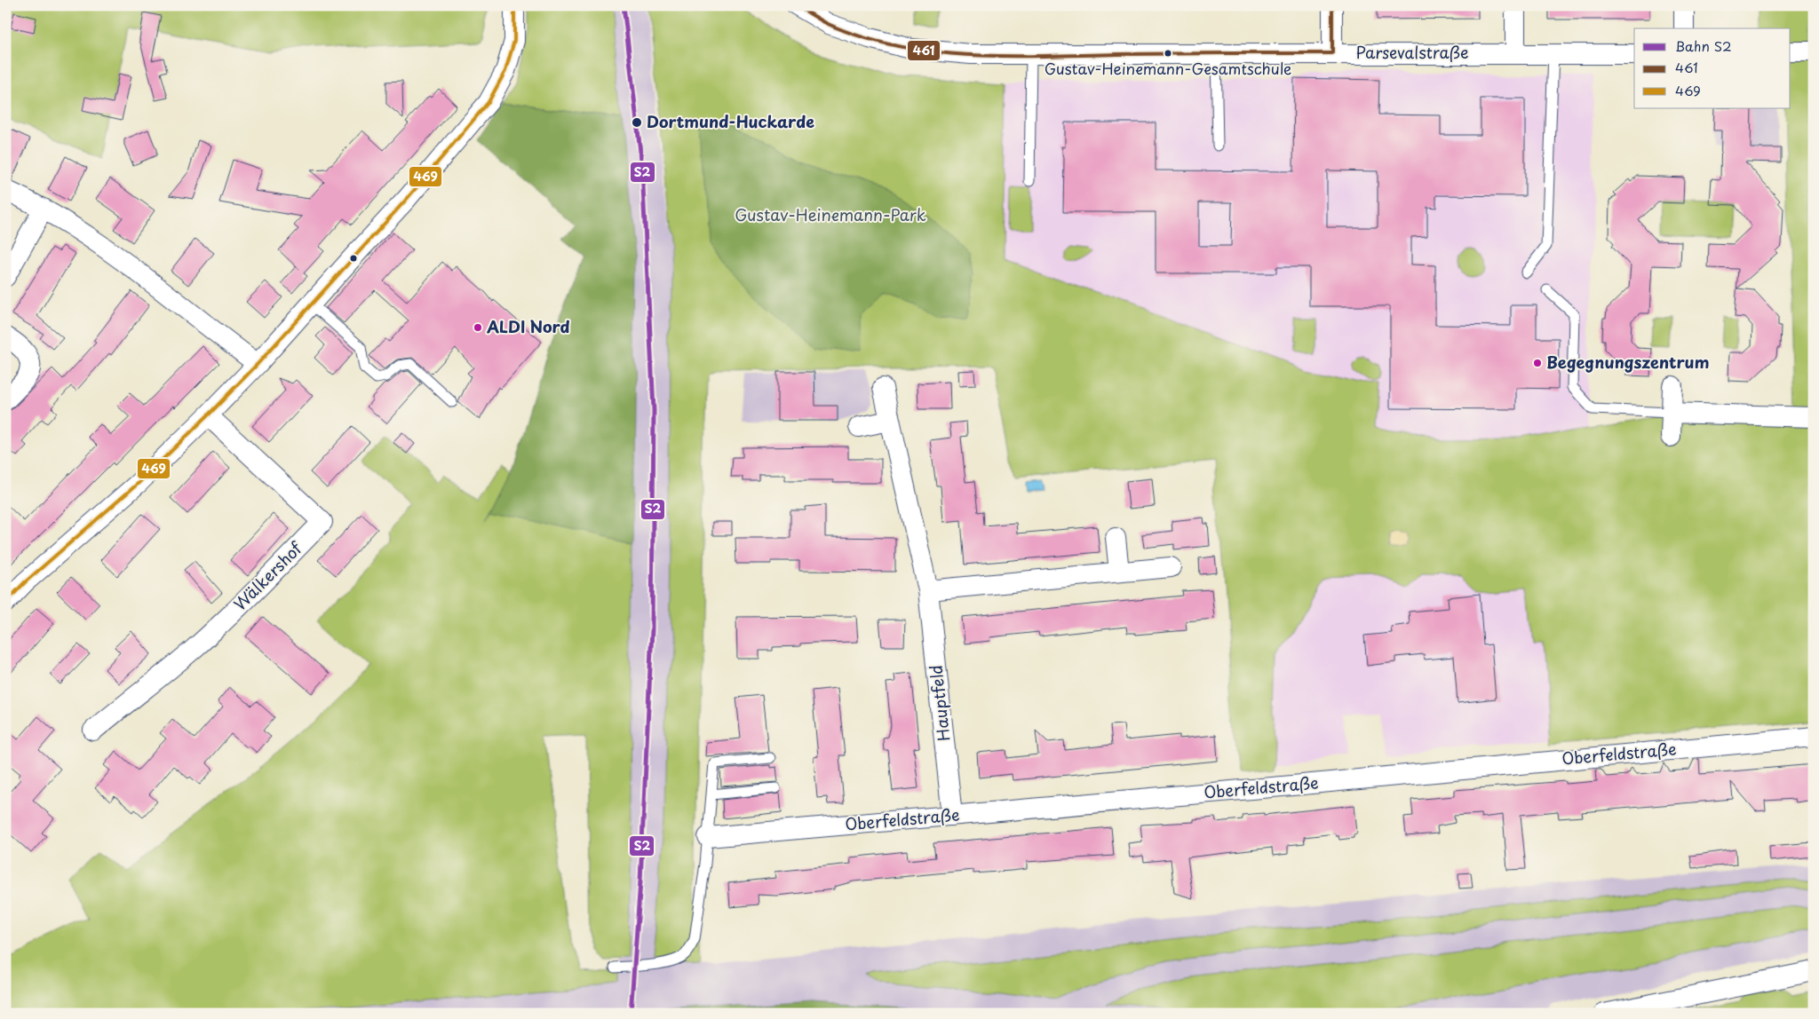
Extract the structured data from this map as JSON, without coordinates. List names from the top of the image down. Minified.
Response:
{"streets":{"street":["Parsevalstraße","Wälkershof","Hauptfeld","Oberfeldstraße"]},"crossings":[["Hauptfeld","Oberfeldstraße"]],"parks":["Gustav-Heinemann-Park"],"places":["Gustav-Heinemann-Gesamtschule","Dortmund-Huckarde","ALDI Nord","Begegnungszentrum"],"lines":["rail line S2","transit line 461","transit line 469"],"legend":["Bahn S2","461","469"]}
